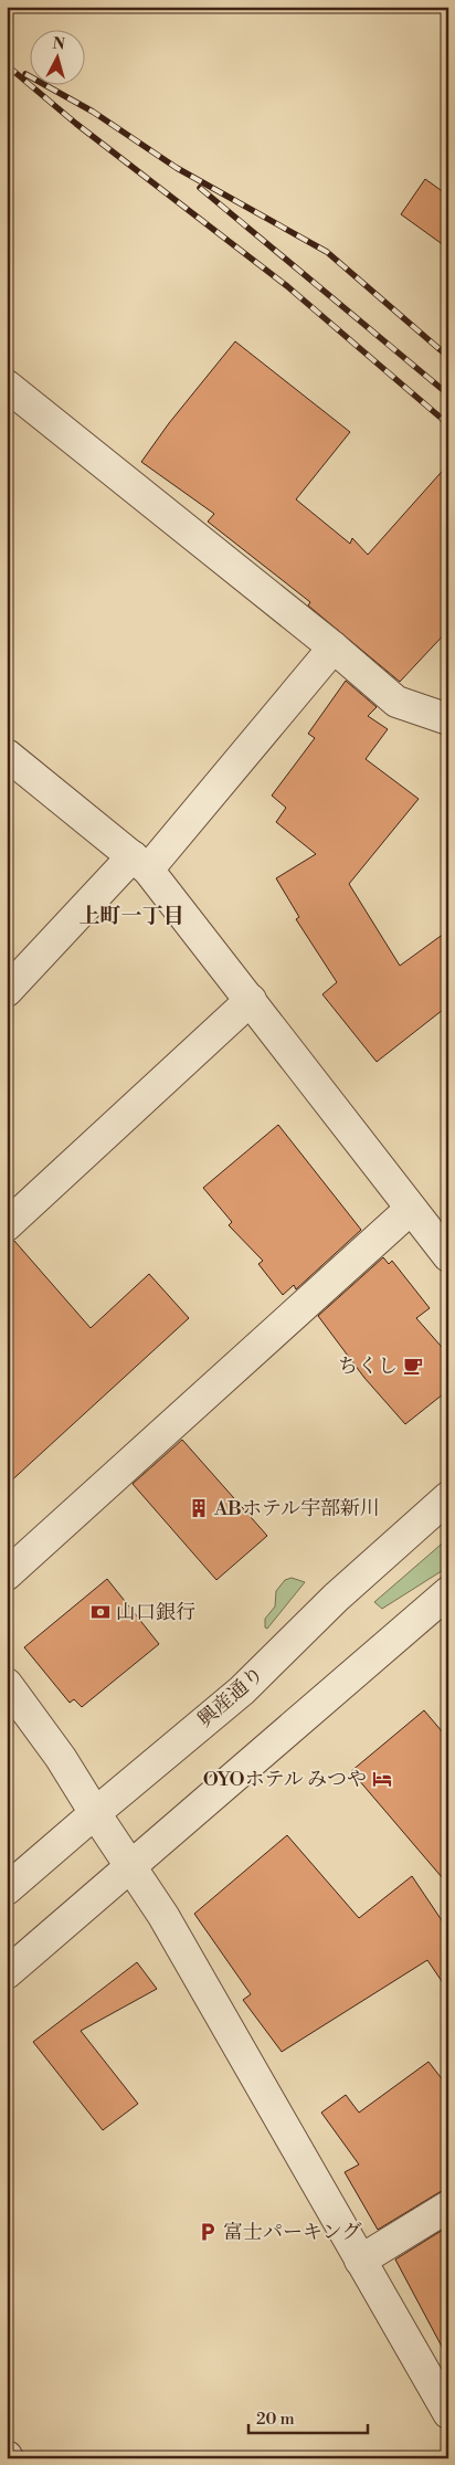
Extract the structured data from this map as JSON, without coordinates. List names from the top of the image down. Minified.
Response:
{"streets":{"street":["興産通り"]},"districts":["上町一丁目"],"places":{"cafe":["ちくし"],"building":["ABホテル宇部新川"],"bank":["山口銀行"],"hotel":["OYOホテル みつや"],"parking":["富士パーキング"]},"scale_bar":"20 m","north":"top"}
